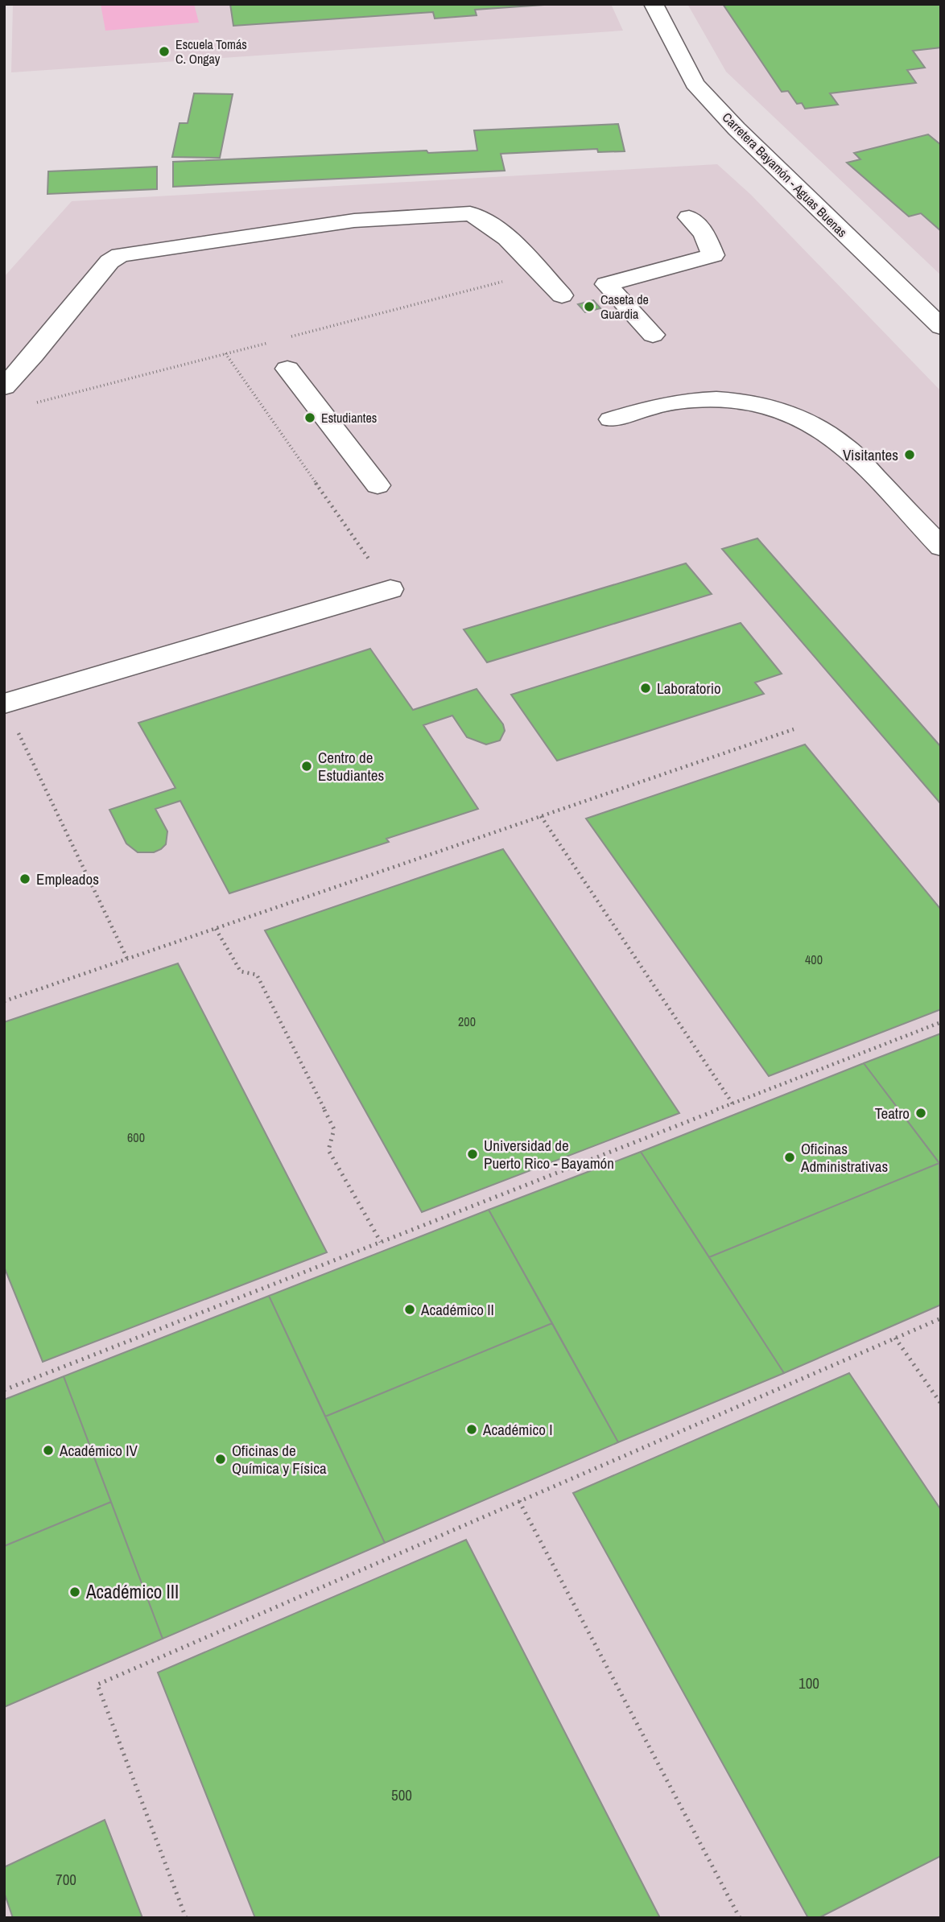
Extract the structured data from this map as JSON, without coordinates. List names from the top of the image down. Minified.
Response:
{"streets":{"street":["Carretera Bayamón - Aguas Buenas"]},"places":["Escuela Tomás C. Ongay","Caseta de Guardia","Estudiantes","Visitantes","Laboratorio","Centro de Estudiantes","Empleados","Teatro","Universidad de Puerto Rico - Bayamón","Oficinas Administrativas","Académico II","Académico I","Académico IV","Oficinas de Química y Física","Académico III"],"house_numbers":["400","200","600","100","500","700"]}
